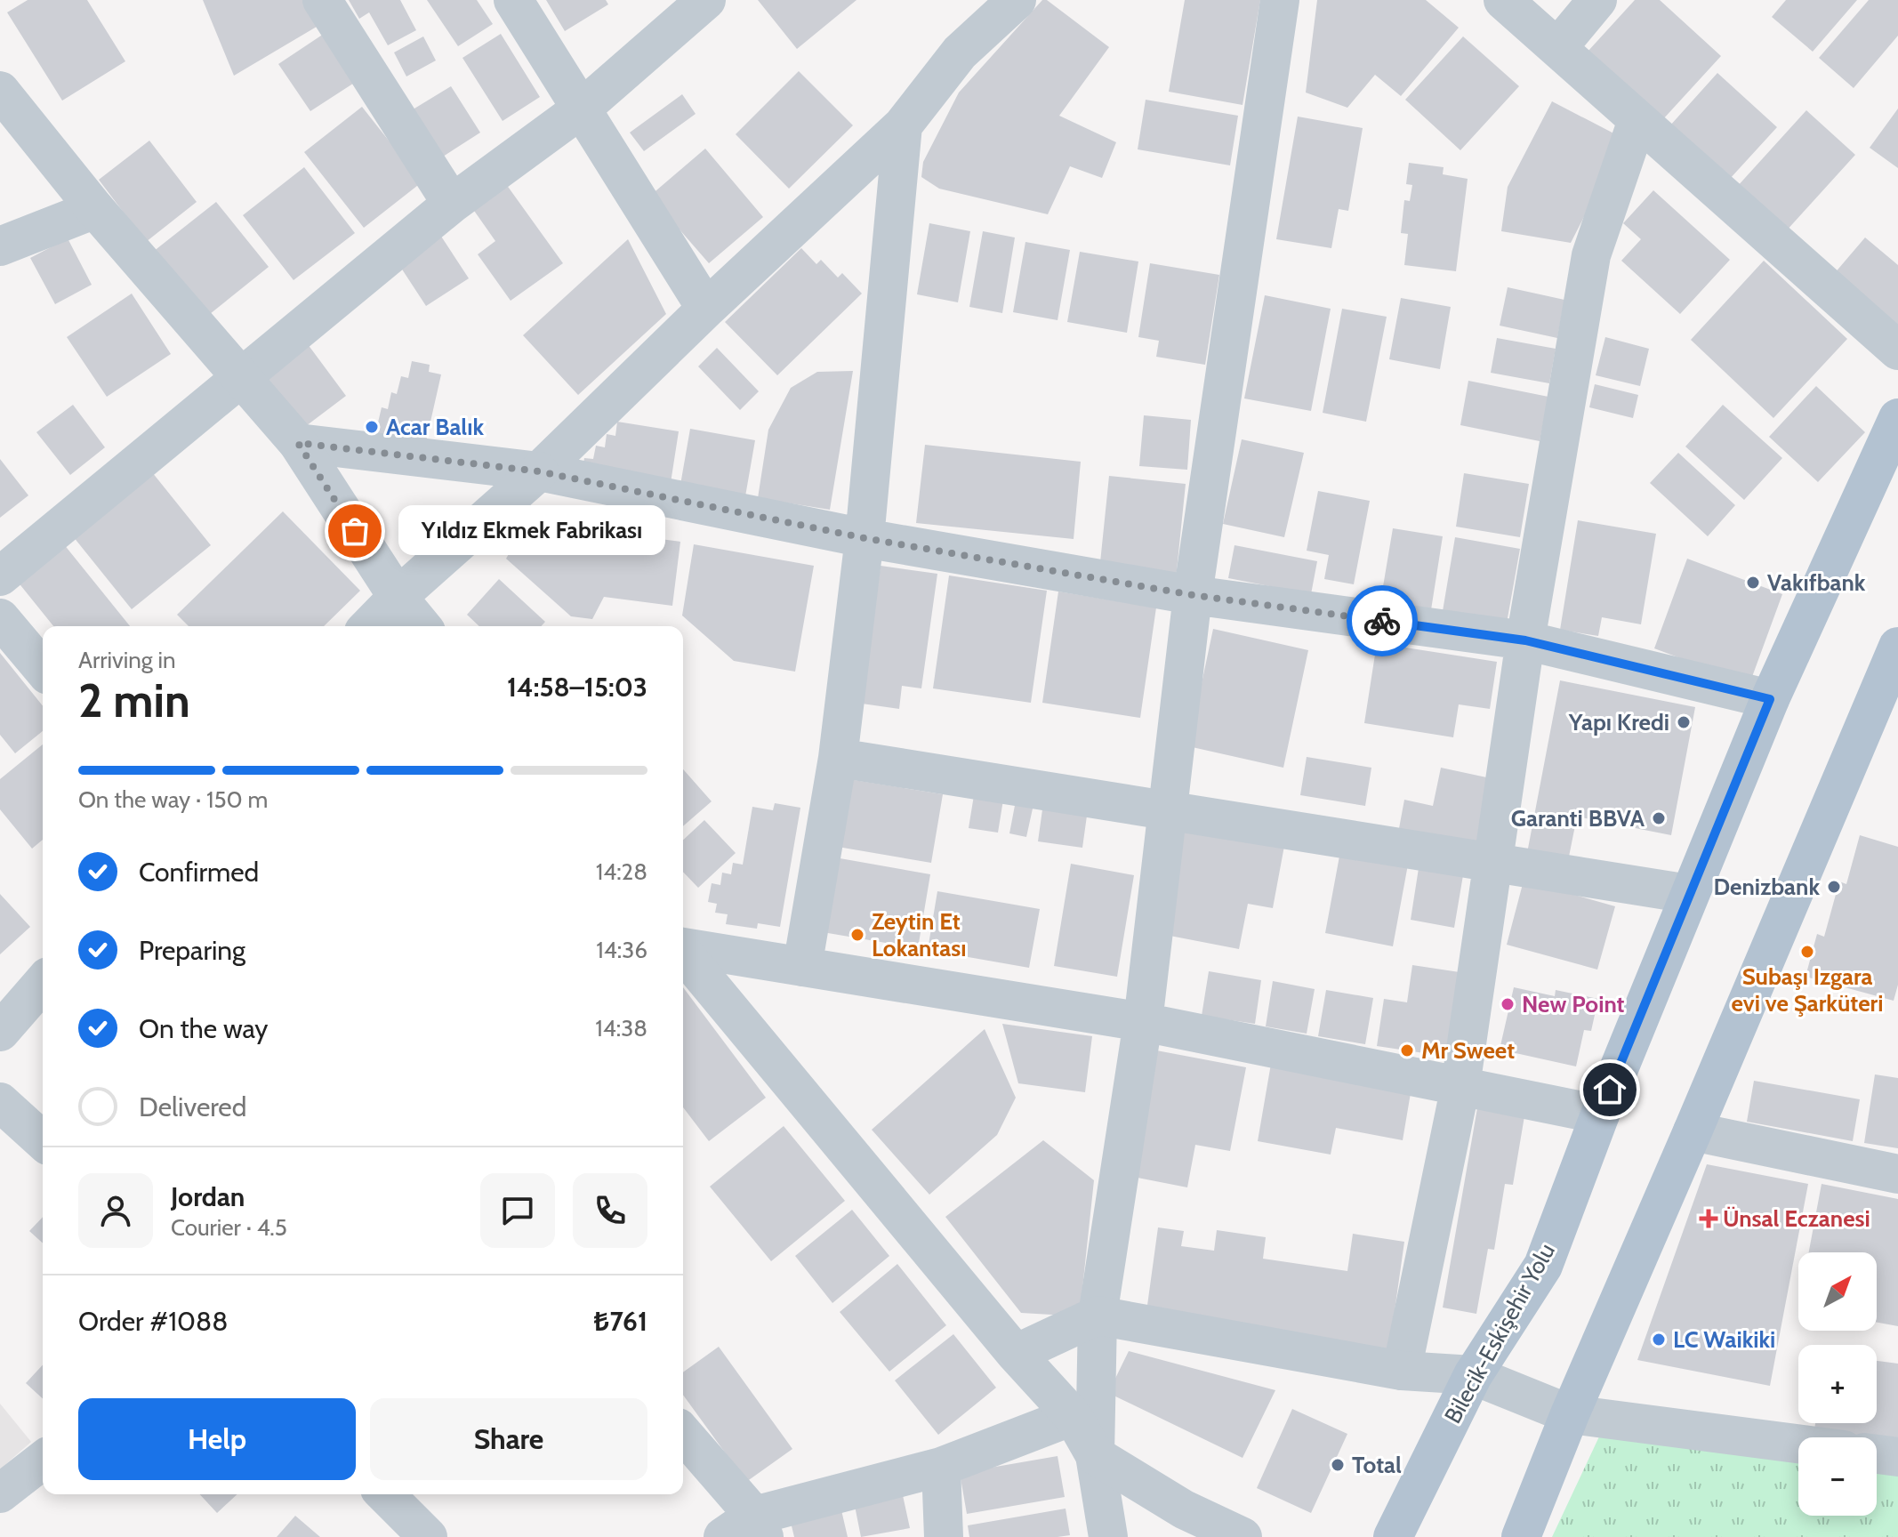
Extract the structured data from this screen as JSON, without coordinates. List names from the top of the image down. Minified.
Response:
{"streets":{"main road":["Bilecik-Eskişehir Yolu"]},"places":{"other":["Acar Balık","Yıldız Ekmek Fabrikası","Vakıfbank","Yapı Kredi","Garanti BBVA","Denizbank","Zeytin Et Lokantası","Subaşı Izgara evi ve Şarküteri","New Point","Mr Sweet","LC Waikiki","Total"],"health":["Ünsal Eczanesi"]},"north":"top right","page":{"bubble":"Yıldız Ekmek Fabrikası","heading":["2 min","Arriving in","14:58–15:03"],"panel":["Jordan","Courier · 4.5","Order #1088","₺761"],"bar":"On the way · 150 m","list":[["Confirmed","14:28"],["Preparing","14:36"],["On the way","14:38"],"Delivered"],"map_buttons":["+","−"],"buttons":["Help","Share"]}}
